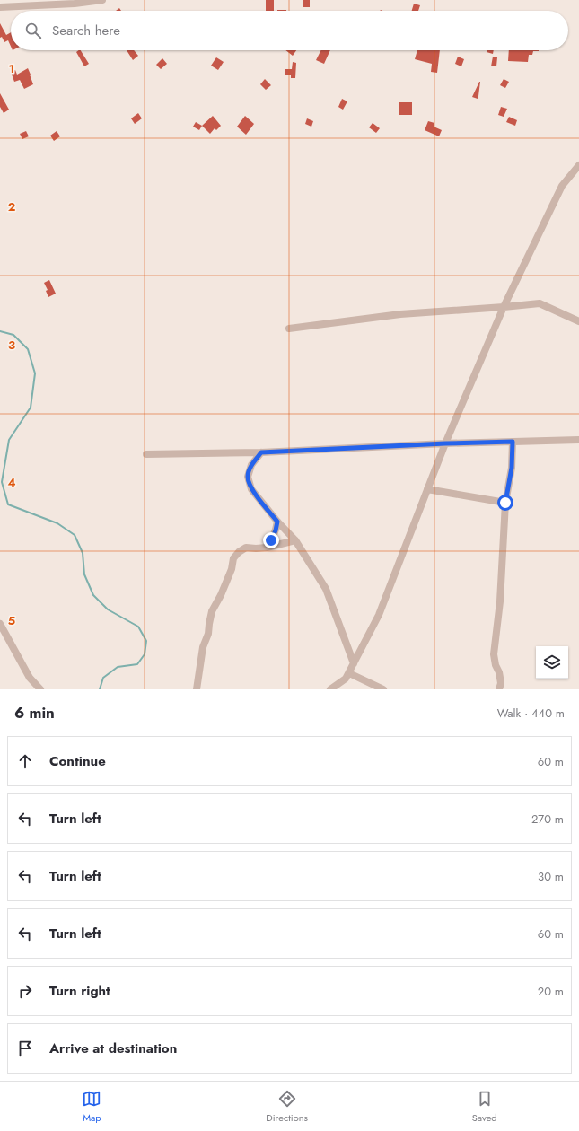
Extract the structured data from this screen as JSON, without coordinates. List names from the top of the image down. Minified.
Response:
{"page":{"search":"Search here","heading":["6 min","Walk · 440 m"],"list":[["Continue","60 m"],["Turn left","270 m"],["Turn left","30 m"],["Turn left","60 m"],["Turn right","20 m"],"Arrive at destination"],"nav":["Map","Directions","Saved"]},"grid":{"rows":["1","2","3","4","5"]}}
